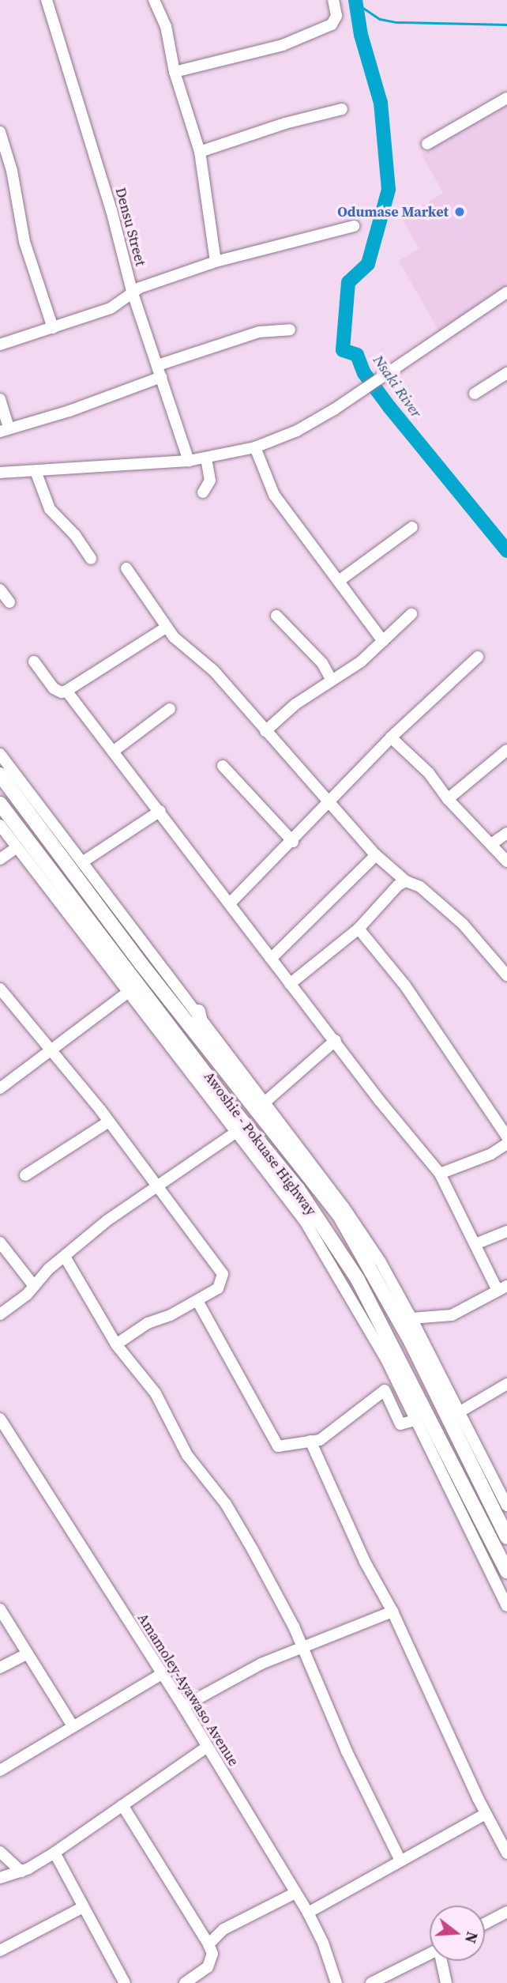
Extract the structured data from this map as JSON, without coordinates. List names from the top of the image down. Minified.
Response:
{"streets":{"main road":["Awoshie - Pokuase Highway"],"street":["Densu Street","Amamoley-Ayawaso Avenue"]},"water":["Nsaki River"],"places":["Odumase Market"],"north":"right"}
